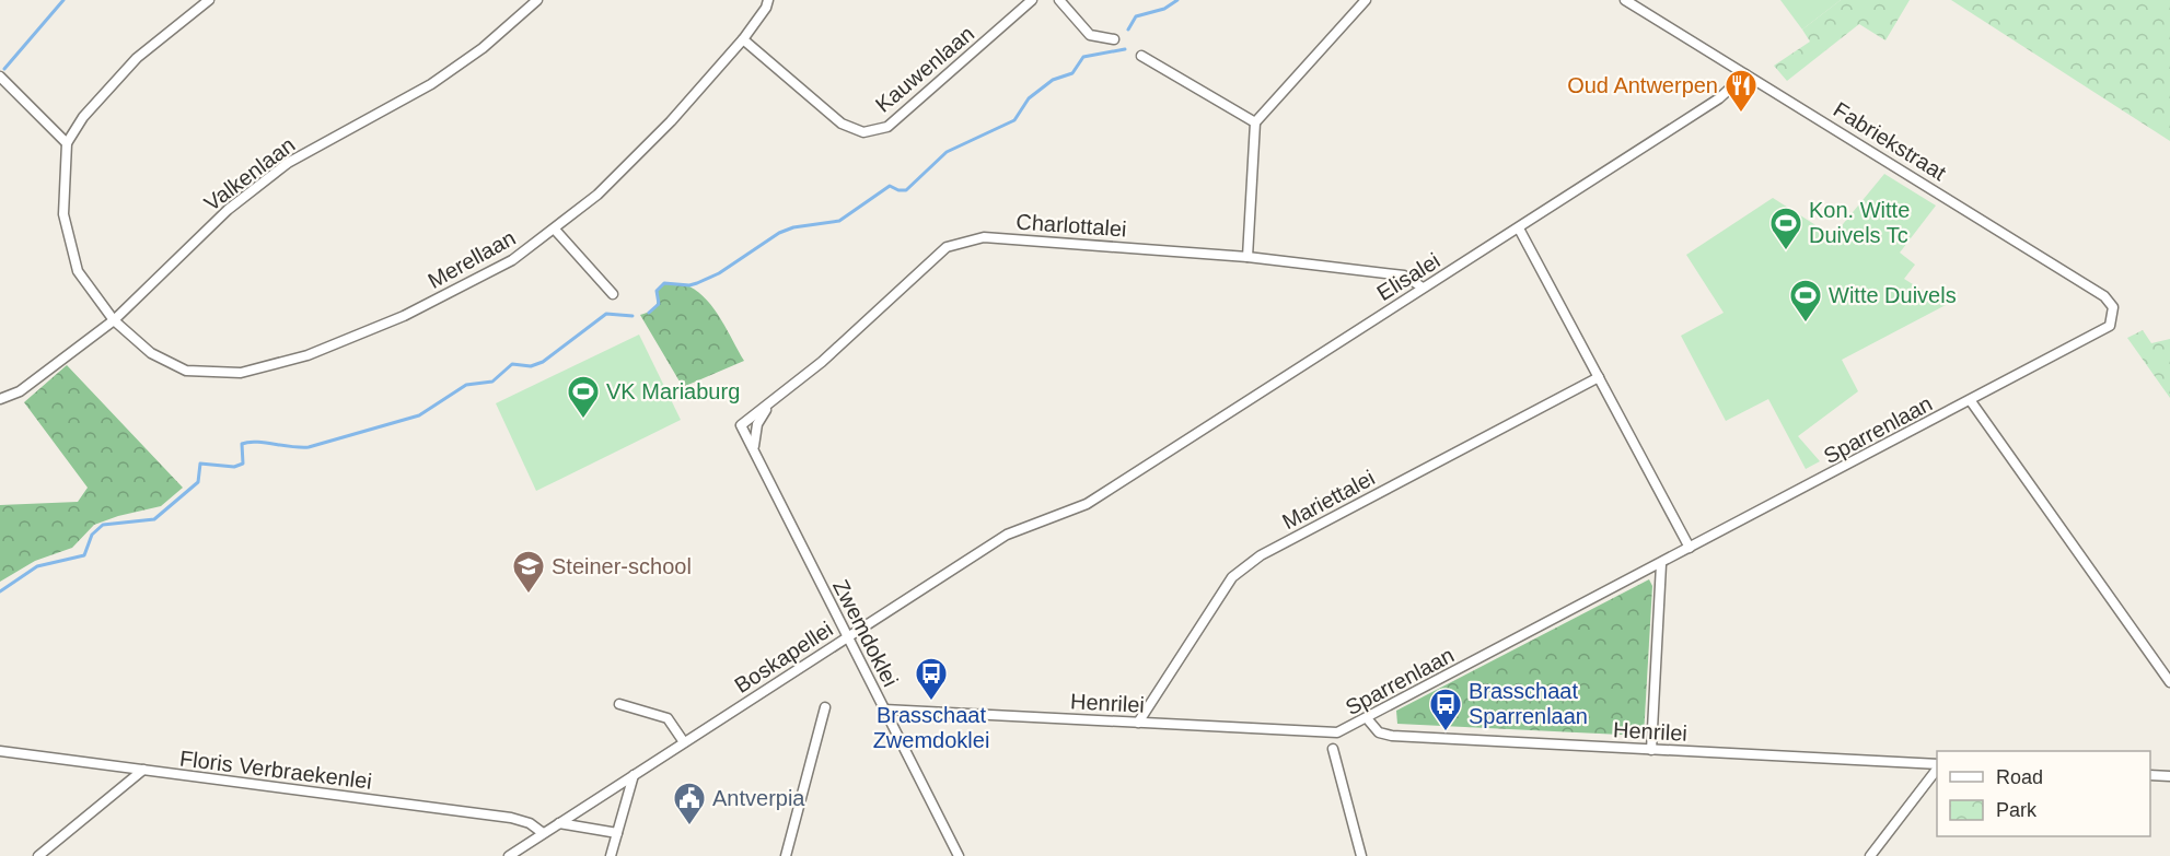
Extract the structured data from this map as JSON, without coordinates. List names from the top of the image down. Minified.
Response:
{"streets":{"street":["Kauwenlaan","Fabriekstraat","Valkenlaan","Charlottalei","Merellaan","Elisalei","Sparrenlaan","Mariettalei","Zwemdoklei","Boskapellei","Henrilei","Floris Verbraekenlei"]},"crossings":[["Kauwenlaan","Merellaan"],["Fabriekstraat","Elisalei"],["Fabriekstraat","Sparrenlaan"],["Valkenlaan","Merellaan"],["Charlottalei","Elisalei"],["Charlottalei","Zwemdoklei"],["Elisalei","Boskapellei"],["Sparrenlaan","Henrilei"],["Mariettalei","Henrilei"],["Zwemdoklei","Boskapellei"],["Zwemdoklei","Henrilei"],["Boskapellei","Floris Verbraekenlei"]],"places":{"restaurant":["Oud Antwerpen"],"sports":["Kon. Witte Duivels Tc","Witte Duivels","VK Mariaburg"],"school or university":["Steiner-school"],"bus stop":["Brasschaat Zwemdoklei","Brasschaat Sparrenlaan"],"public building":["Antverpia"]},"legend":["Road","Park"]}
